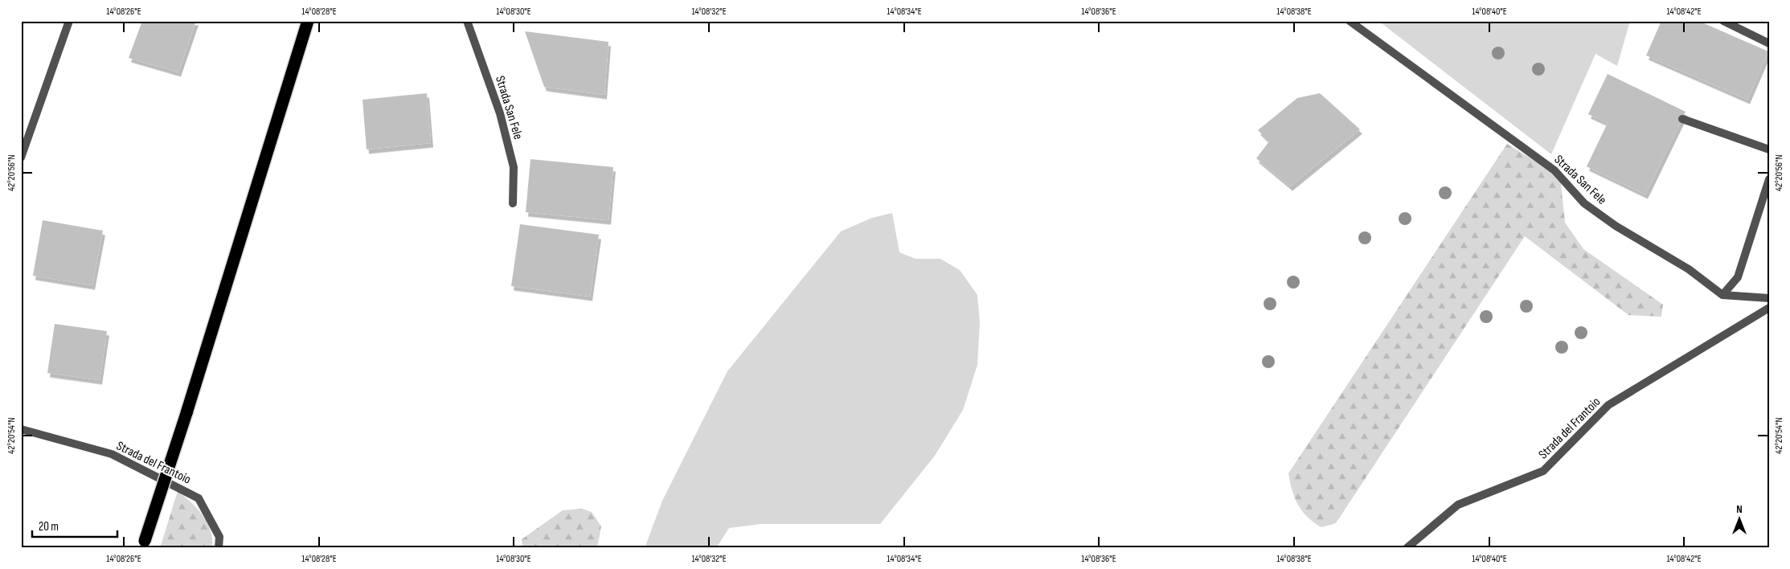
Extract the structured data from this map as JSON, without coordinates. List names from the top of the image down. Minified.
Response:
{"streets":{"street":["Strada San Fele","Strada del Frantoio"]},"scale_bar":"20 m","north":"top","coordinates":["14°08'26\"E","14°08'28\"E","14°08'30\"E","14°08'32\"E","14°08'34\"E","14°08'36\"E","14°08'38\"E","14°08'40\"E","14°08'42\"E","42°20'56\"N","42°20'54\"N"]}
